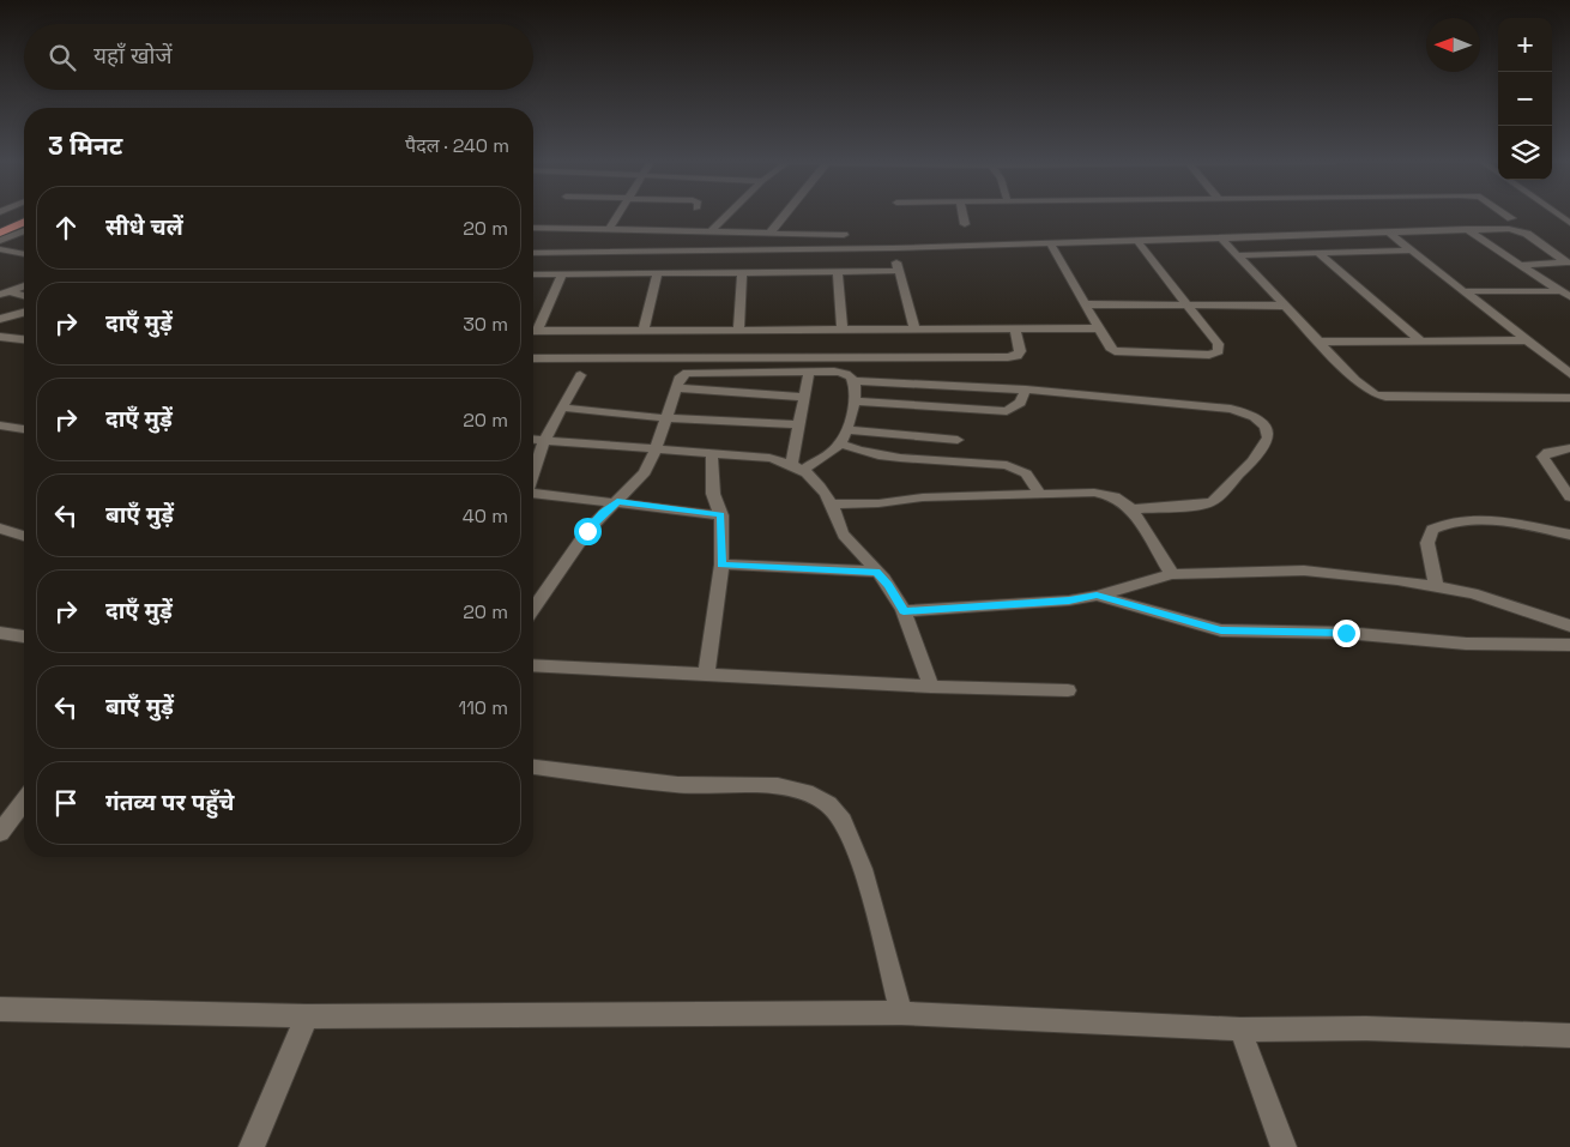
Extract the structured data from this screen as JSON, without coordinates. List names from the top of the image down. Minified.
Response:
{"north":"left","page":{"map_buttons":["+","−"],"search":"यहाँ खोजें","heading":["3 मिनट","पैदल · 240 m"],"list":[["सीधे चलें","20 m"],["दाएँ मुड़ें","30 m"],["दाएँ मुड़ें","20 m"],["बाएँ मुड़ें","40 m"],["दाएँ मुड़ें","20 m"],["बाएँ मुड़ें","110 m"],"गंतव्य पर पहुँचे"]}}
